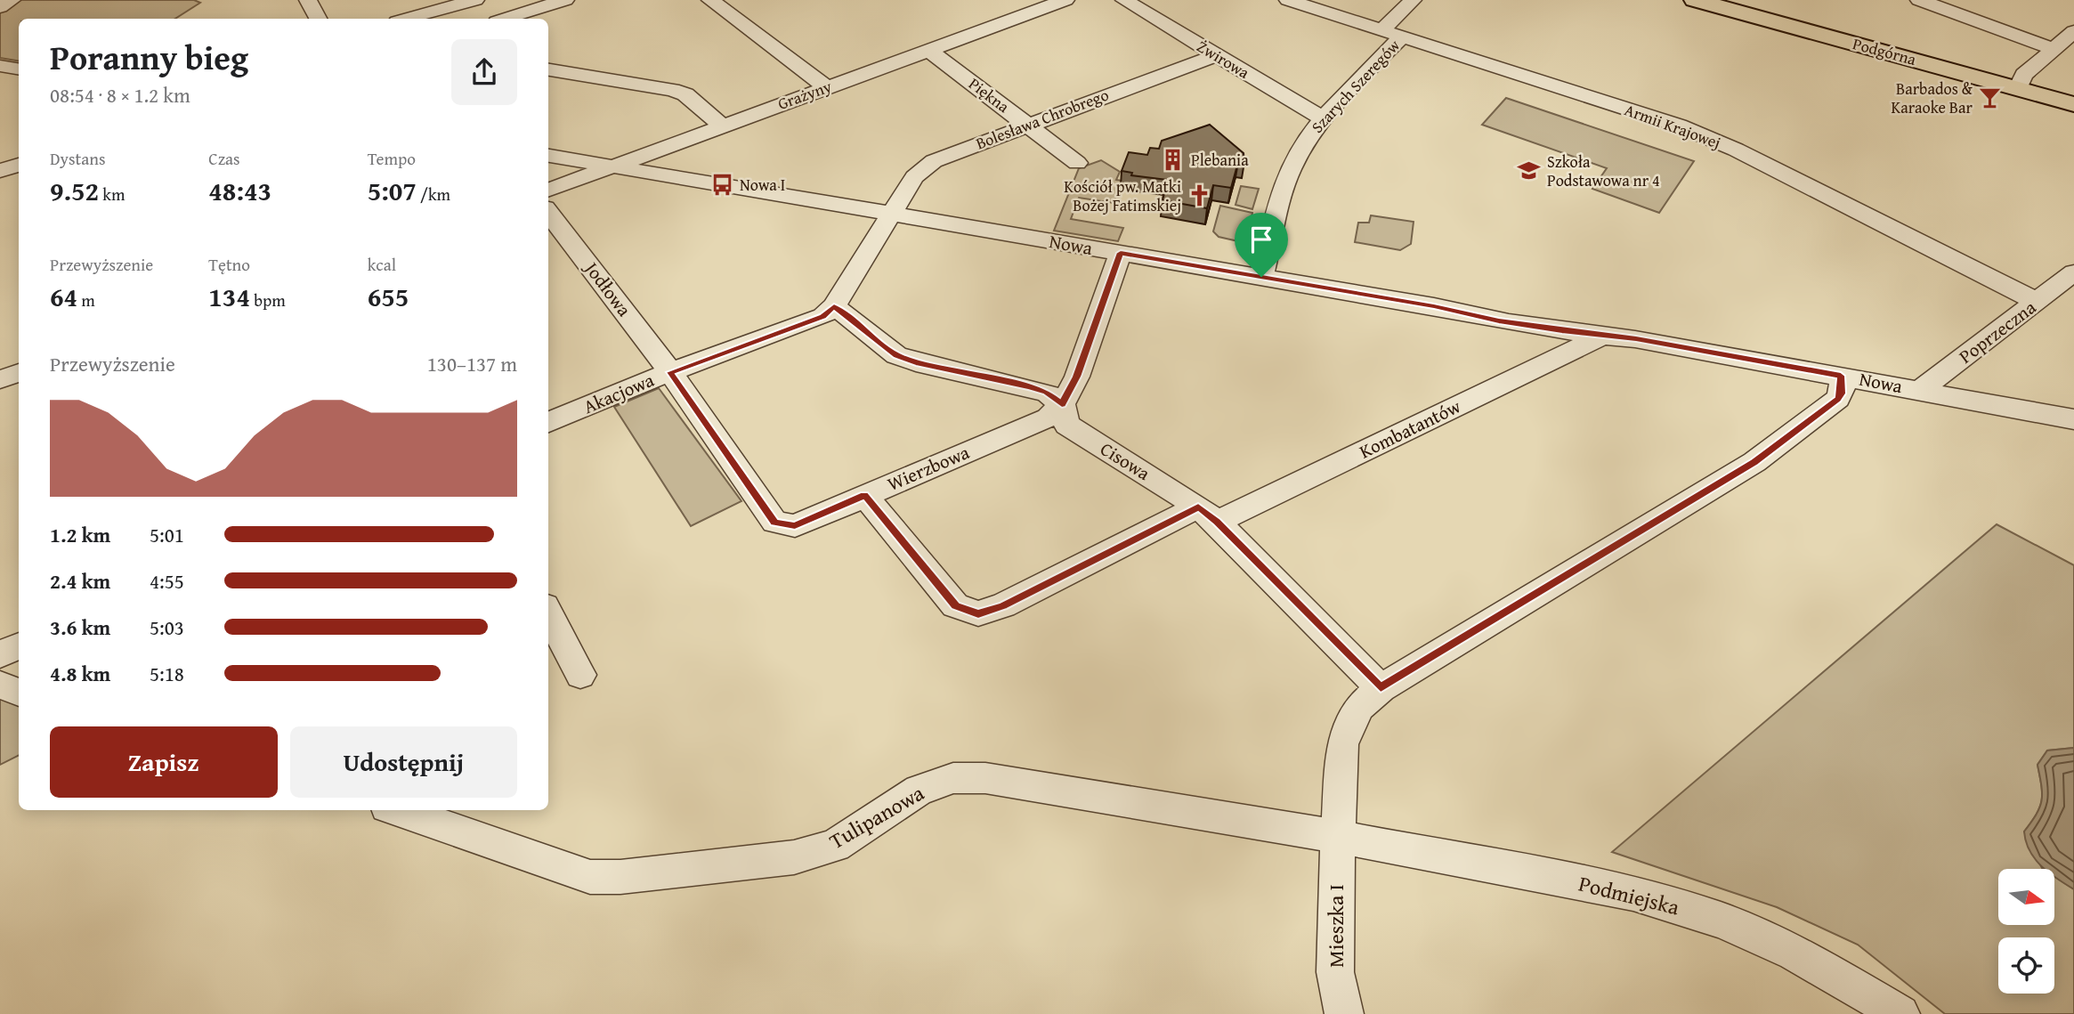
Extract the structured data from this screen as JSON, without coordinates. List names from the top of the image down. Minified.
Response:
{"streets":{"main road":["Podgórna"],"street":["Żwirowa","Szarych Szeregów","Grażyny","Piękna","Bolesława Chrobrego","Armii Krajowej","Nowa","Jodłowa","Poprzeczna","Akacjowa","Kombatantów","Cisowa","Wierzbowa","Tulipanowa","Podmiejska","Mieszka I"]},"crossings":[["Żwirowa","Szarych Szeregów"],["Żwirowa","Bolesława Chrobrego"],["Szarych Szeregów","Armii Krajowej"],["Szarych Szeregów","Nowa"],["Grażyny","Piękna"],["Grażyny","Nowa"],["Piękna","Bolesława Chrobrego"],["Bolesława Chrobrego","Nowa"],["Bolesława Chrobrego","Akacjowa"],["Armii Krajowej","Poprzeczna"],["Nowa","Poprzeczna"],["Nowa","Akacjowa"],["Nowa","Kombatantów"],["Nowa","Wierzbowa"],["Jodłowa","Akacjowa"],["Jodłowa","Wierzbowa"],["Akacjowa","Wierzbowa"],["Kombatantów","Cisowa"],["Kombatantów","Wierzbowa"],["Cisowa","Wierzbowa"],["Tulipanowa","Podmiejska"],["Tulipanowa","Mieszka I"],["Podmiejska","Mieszka I"]],"places":{"bar":["Barbados & Karaoke Bar"],"building":["Plebania"],"school or university":["Szkoła Podstawowa nr 4"],"bus stop":["Nowa I"],"church":["Kościół pw. Matki Bożej Fatimskiej"]},"north":"right","page":{"heading":["Poranny bieg","08:54 · 8 × 1.2 km"],"stats":[["Dystans","9.52 km"],["Czas","48:43"],["Tempo","5:07 /km"],["Przewyższenie","64 m"],["Tętno","134 bpm"],["kcal","655"]],"chart":["Przewyższenie","130–137 m"],"list":[{"name":"1.2 km","note":"5:01"},{"name":"2.4 km","note":"4:55"},{"name":"3.6 km","note":"5:03"},{"name":"4.8 km","note":"5:18"}],"buttons":["Zapisz","Udostępnij"]}}
